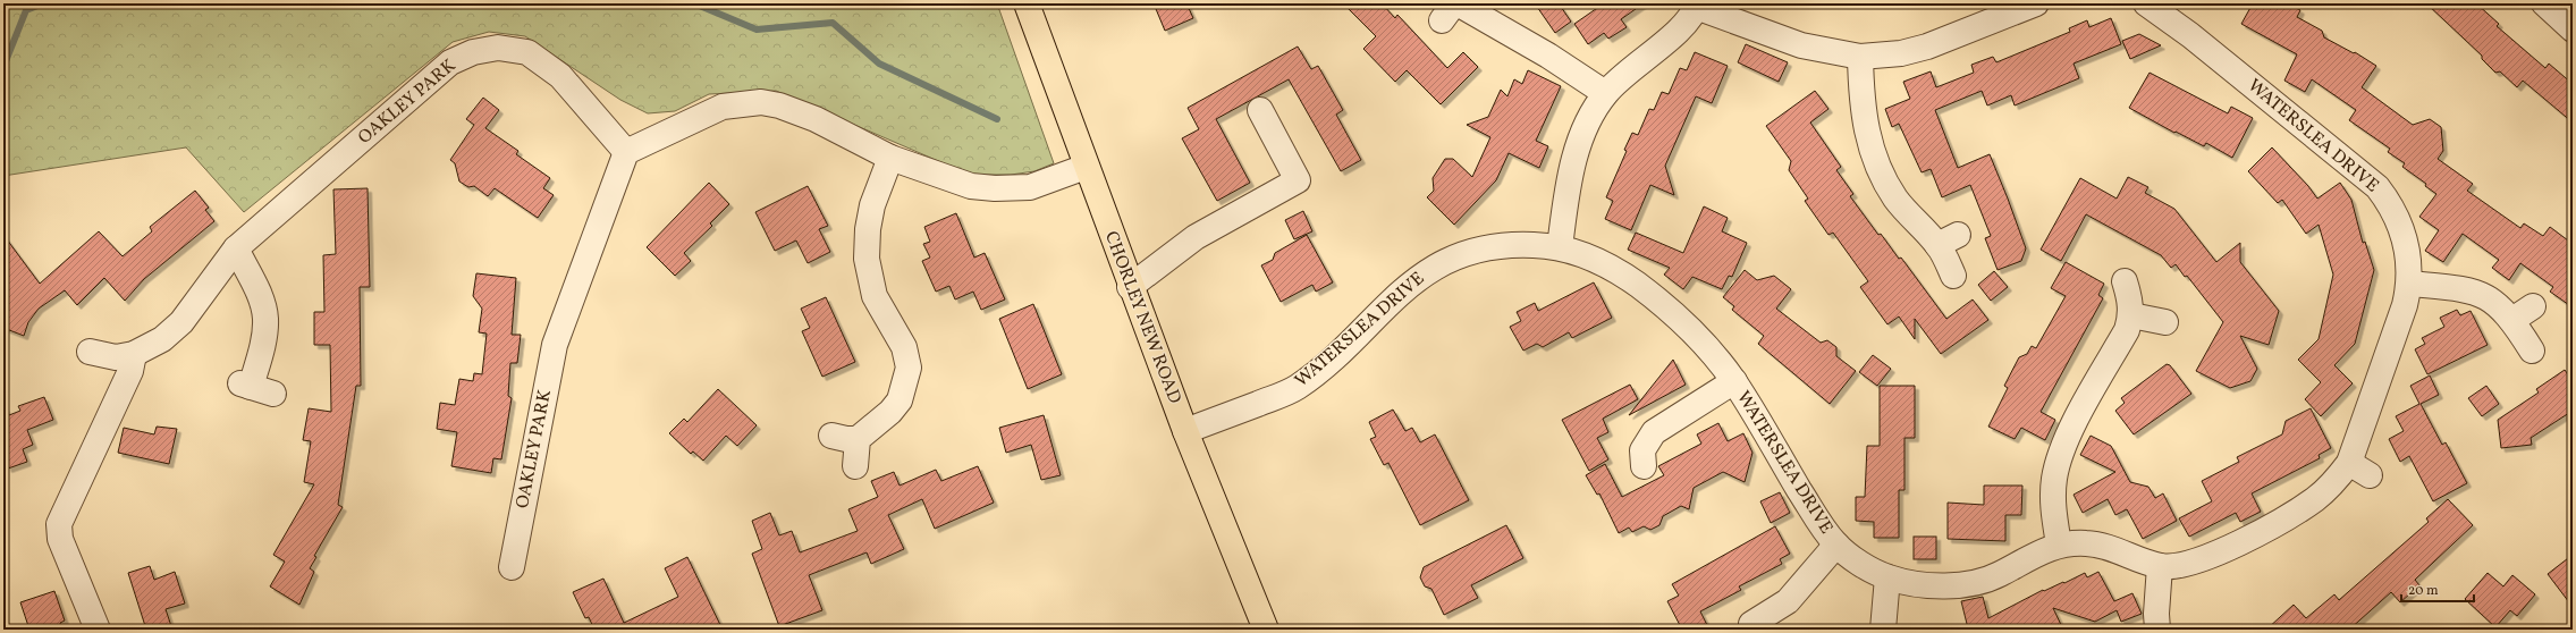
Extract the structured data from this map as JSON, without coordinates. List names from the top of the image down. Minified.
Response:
{"streets":{"main road":["CHORLEY NEW ROAD"],"street":["OAKLEY PARK","WATERSLEA DRIVE"]},"crossings":[["WATERSLEA DRIVE","CHORLEY NEW ROAD"]],"scale_bar":"20 m"}
